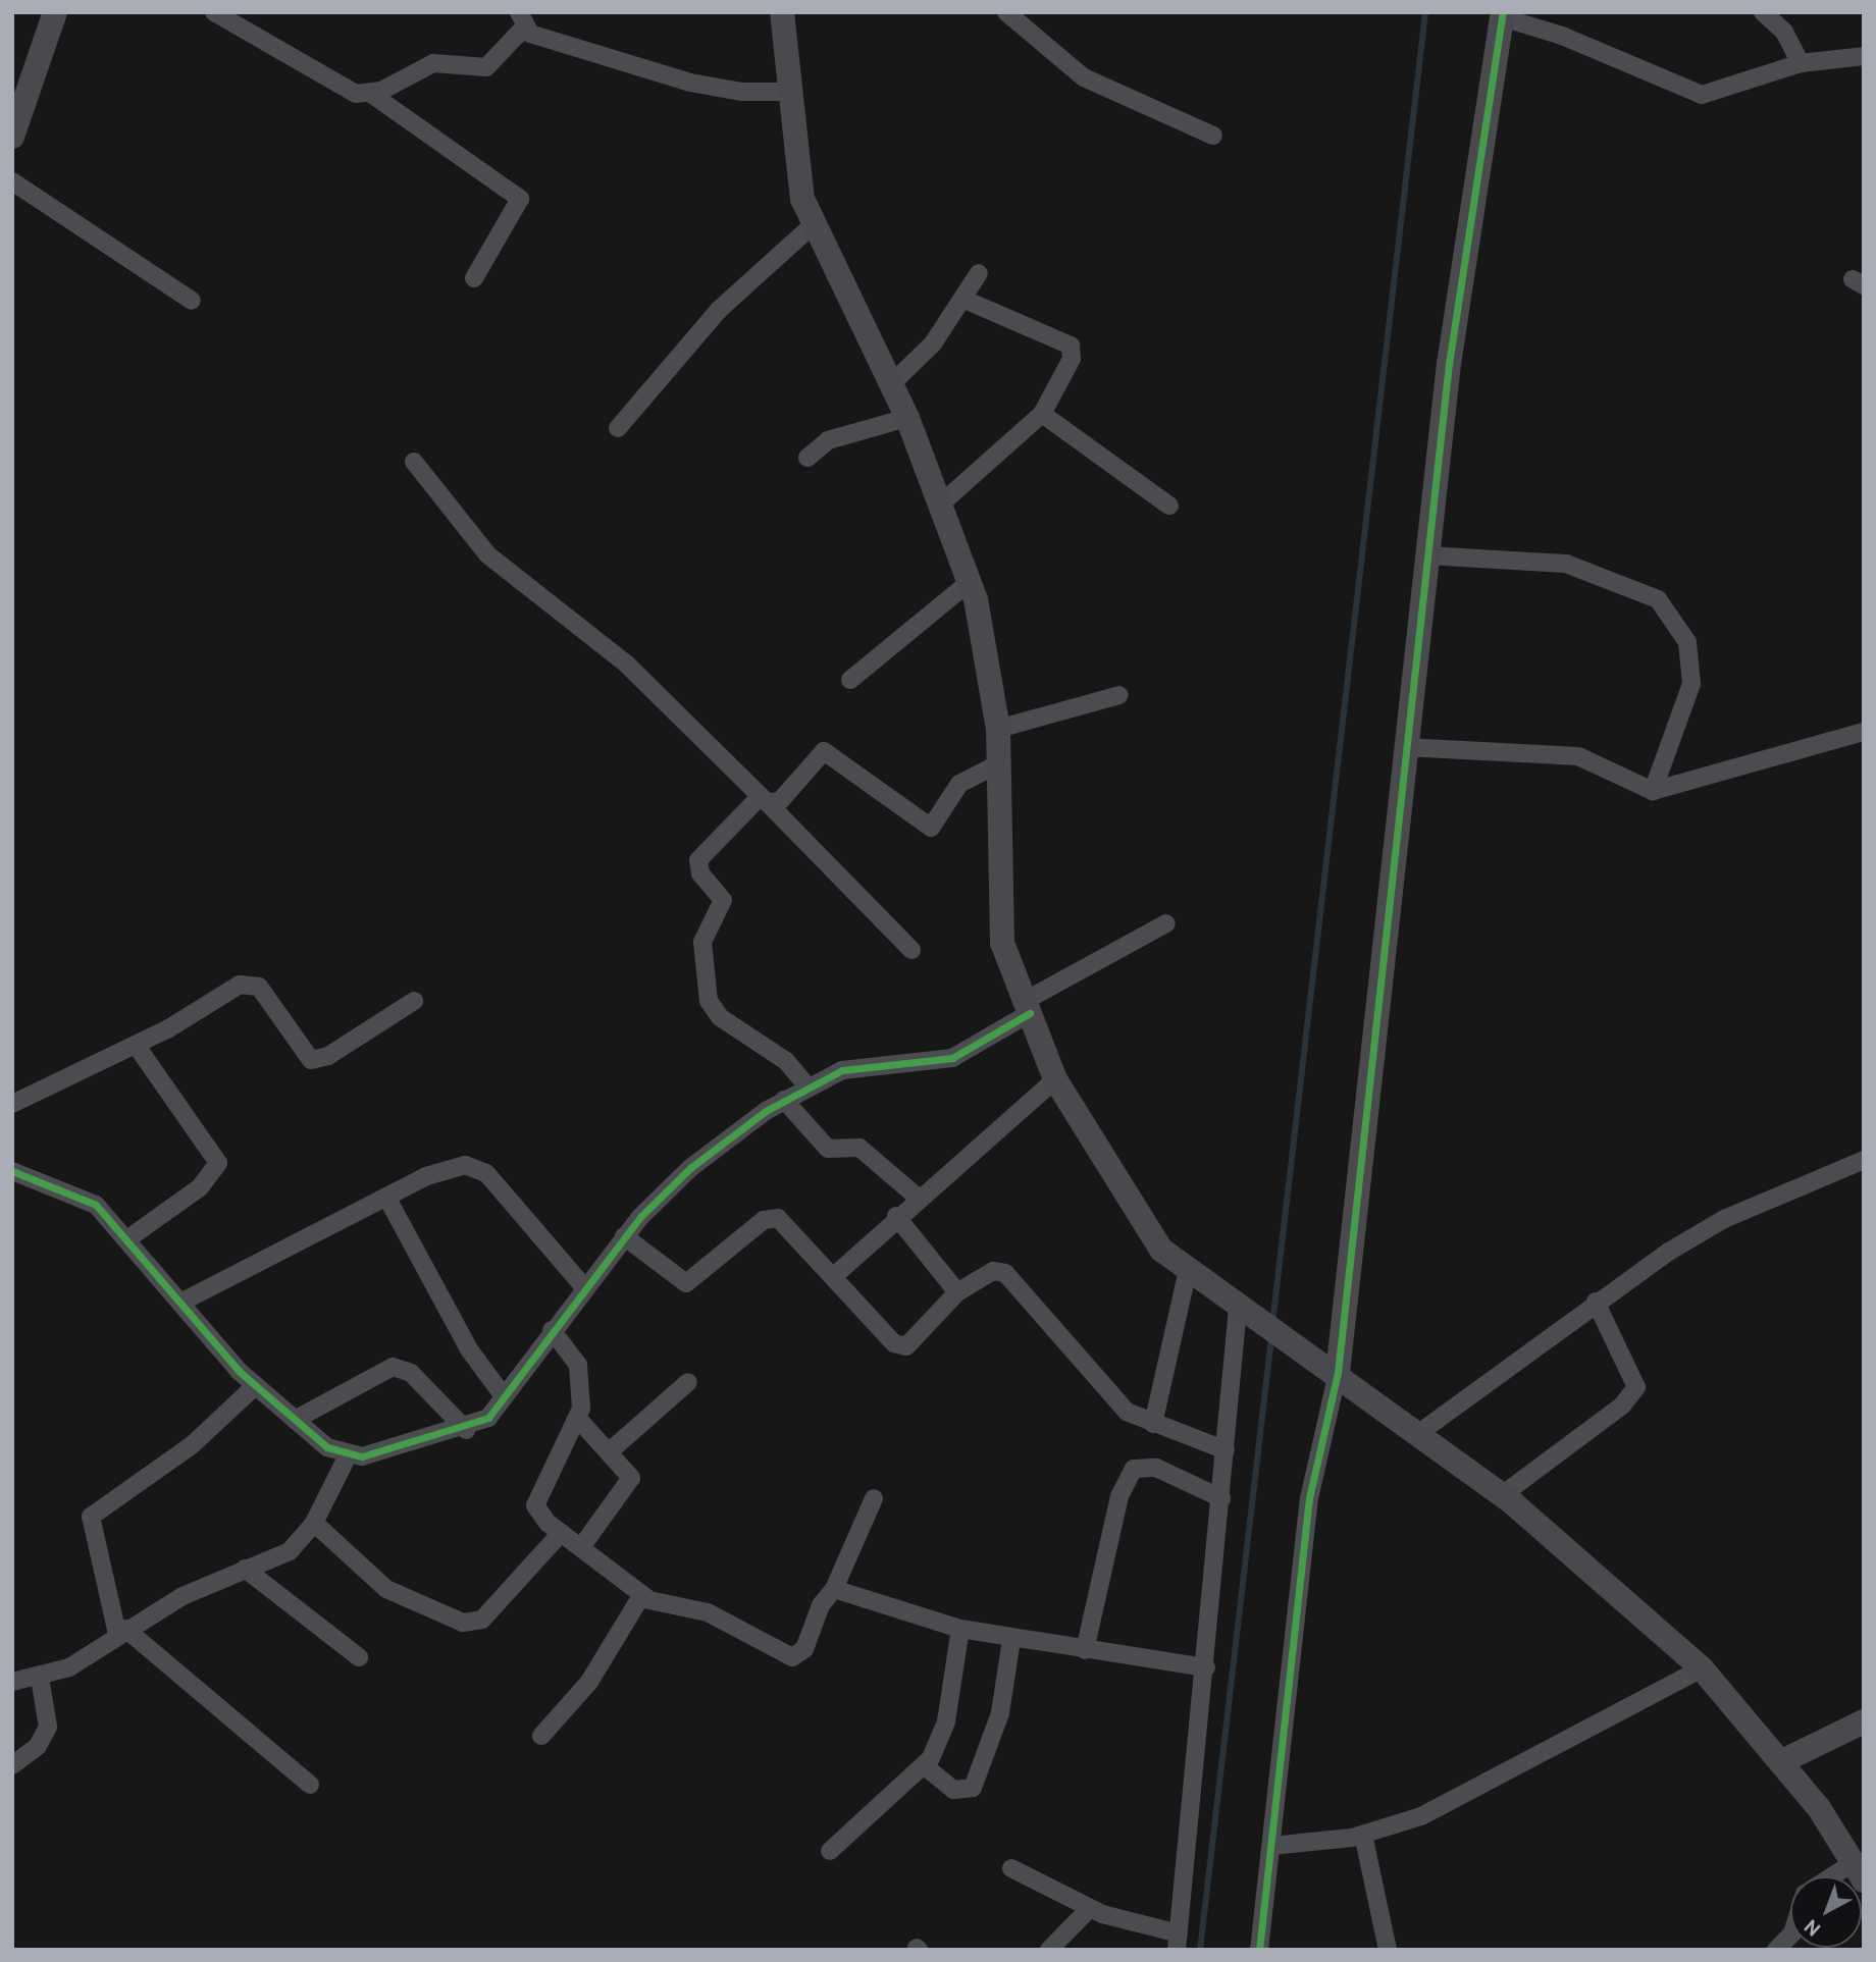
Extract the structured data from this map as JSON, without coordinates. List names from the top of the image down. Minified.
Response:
{"north":"bottom left"}
